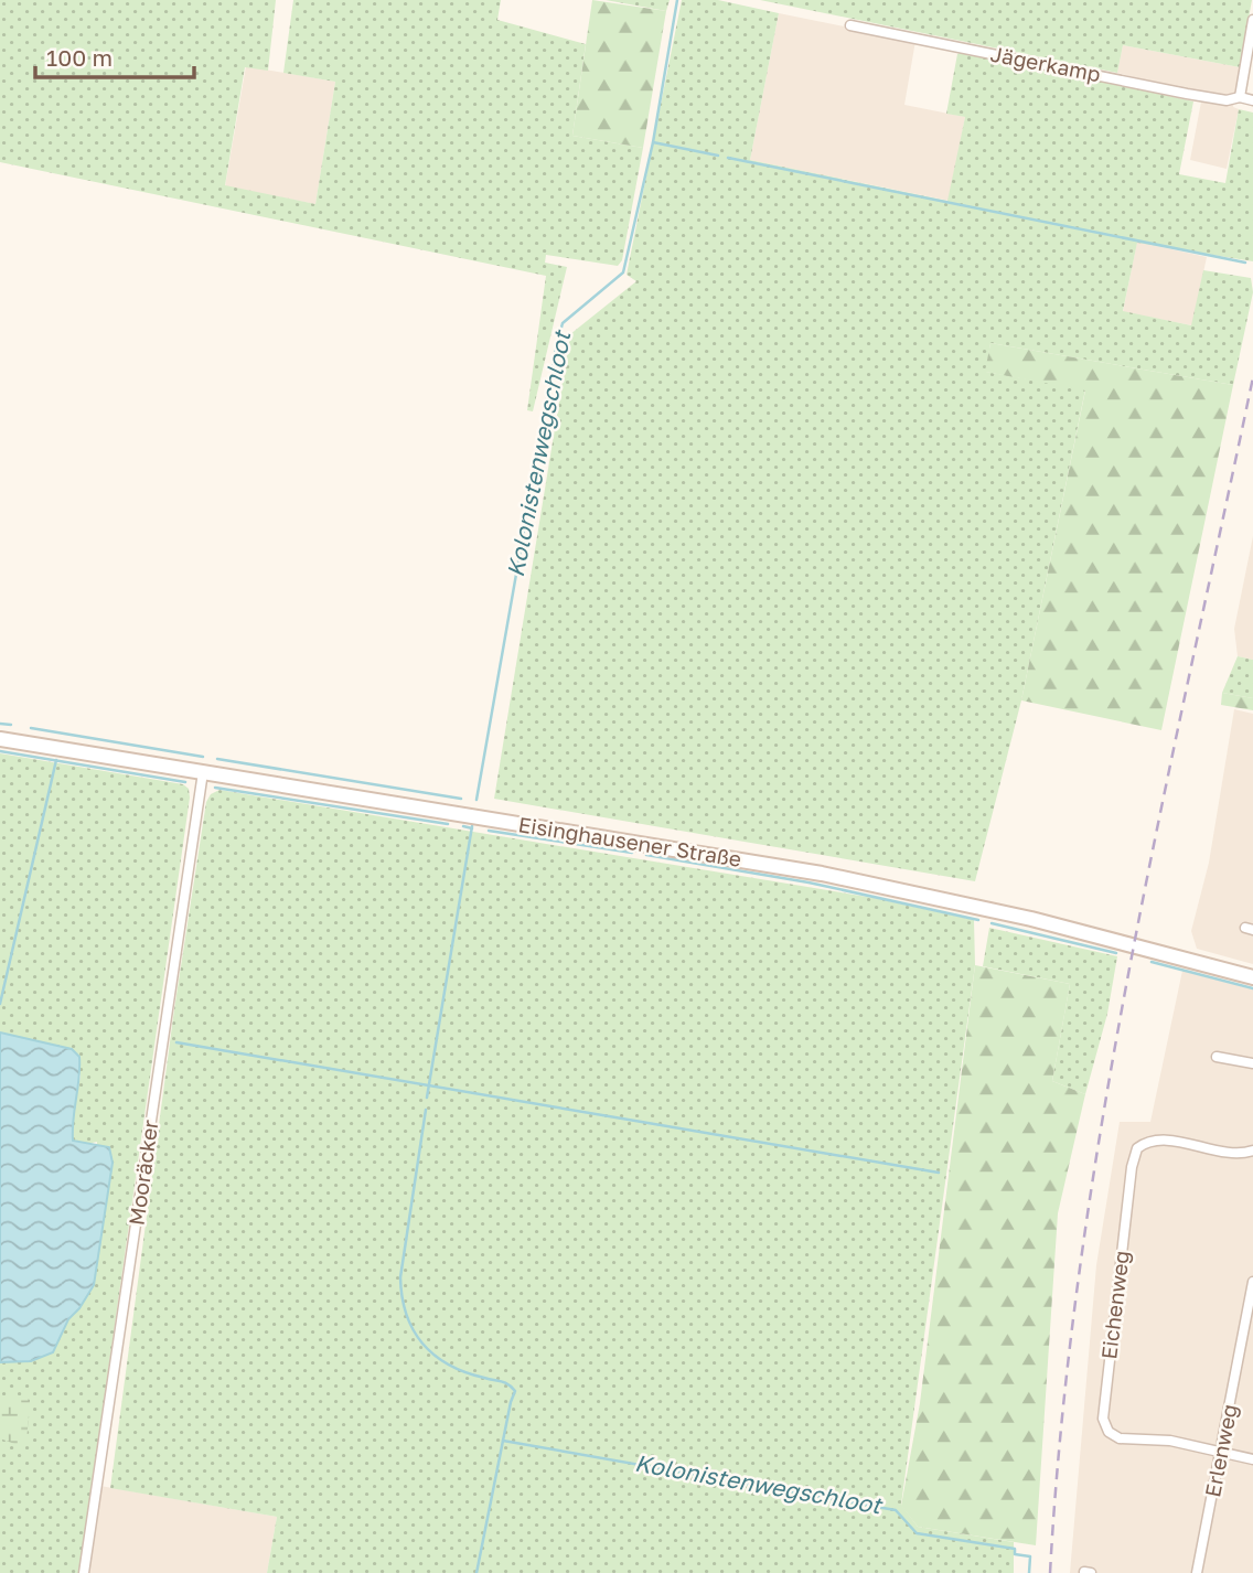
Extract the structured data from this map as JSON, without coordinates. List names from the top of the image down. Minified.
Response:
{"streets":{"street":["Jägerkamp","Eisinghausener Straße","Mooräcker","Eichenweg","Erlenweg"]},"crossings":[["Eisinghausener Straße","Mooräcker"],["Eichenweg","Erlenweg"]],"water":["Kolonistenwegschloot"],"scale_bar":"100 m"}
